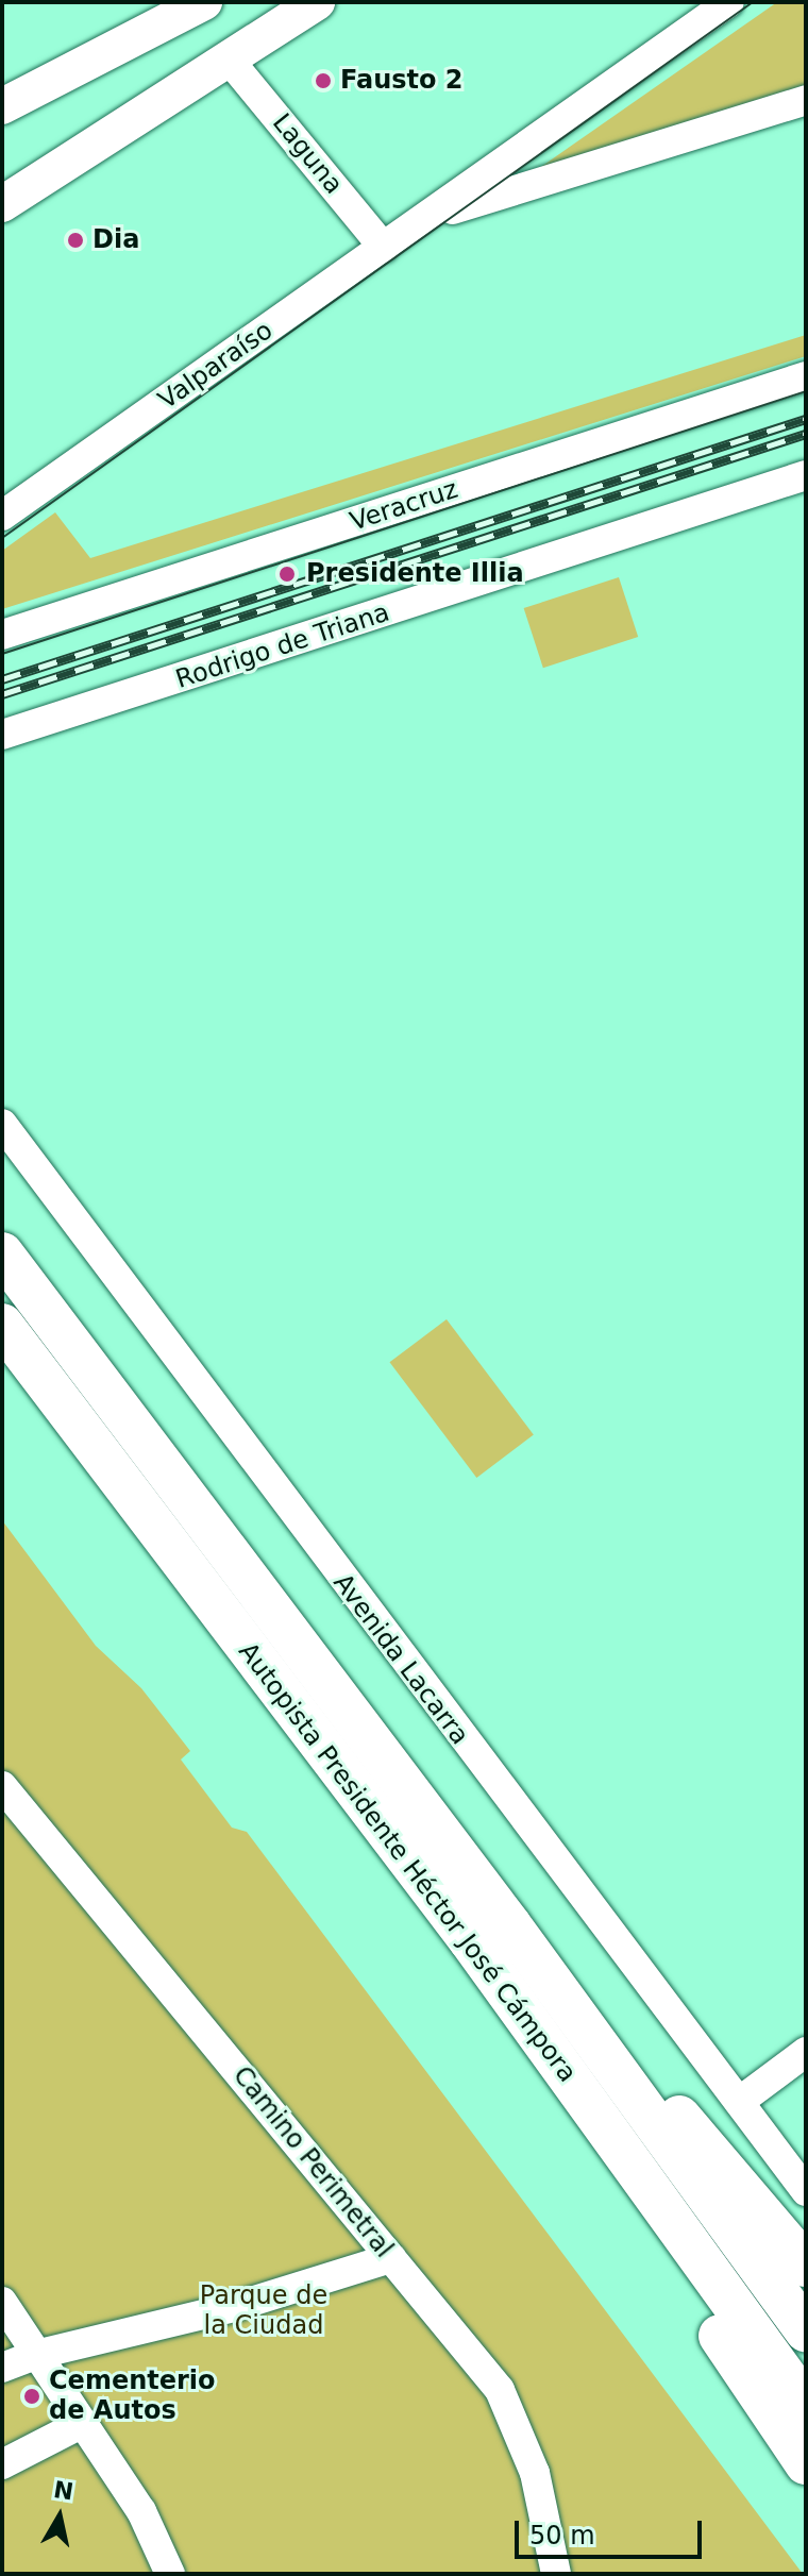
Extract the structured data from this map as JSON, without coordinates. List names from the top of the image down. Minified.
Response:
{"streets":{"highway":["Autopista Presidente Héctor José Cámpora"],"street":["Laguna","Valparaíso","Veracruz","Rodrigo de Triana","Avenida Lacarra","Camino Perimetral"]},"crossings":[["Laguna","Valparaíso"]],"parks":["Parque de la Ciudad"],"places":["Fausto 2","Dia","Presidente Illia","Cementerio de Autos"],"scale_bar":"50 m","north":"top"}
